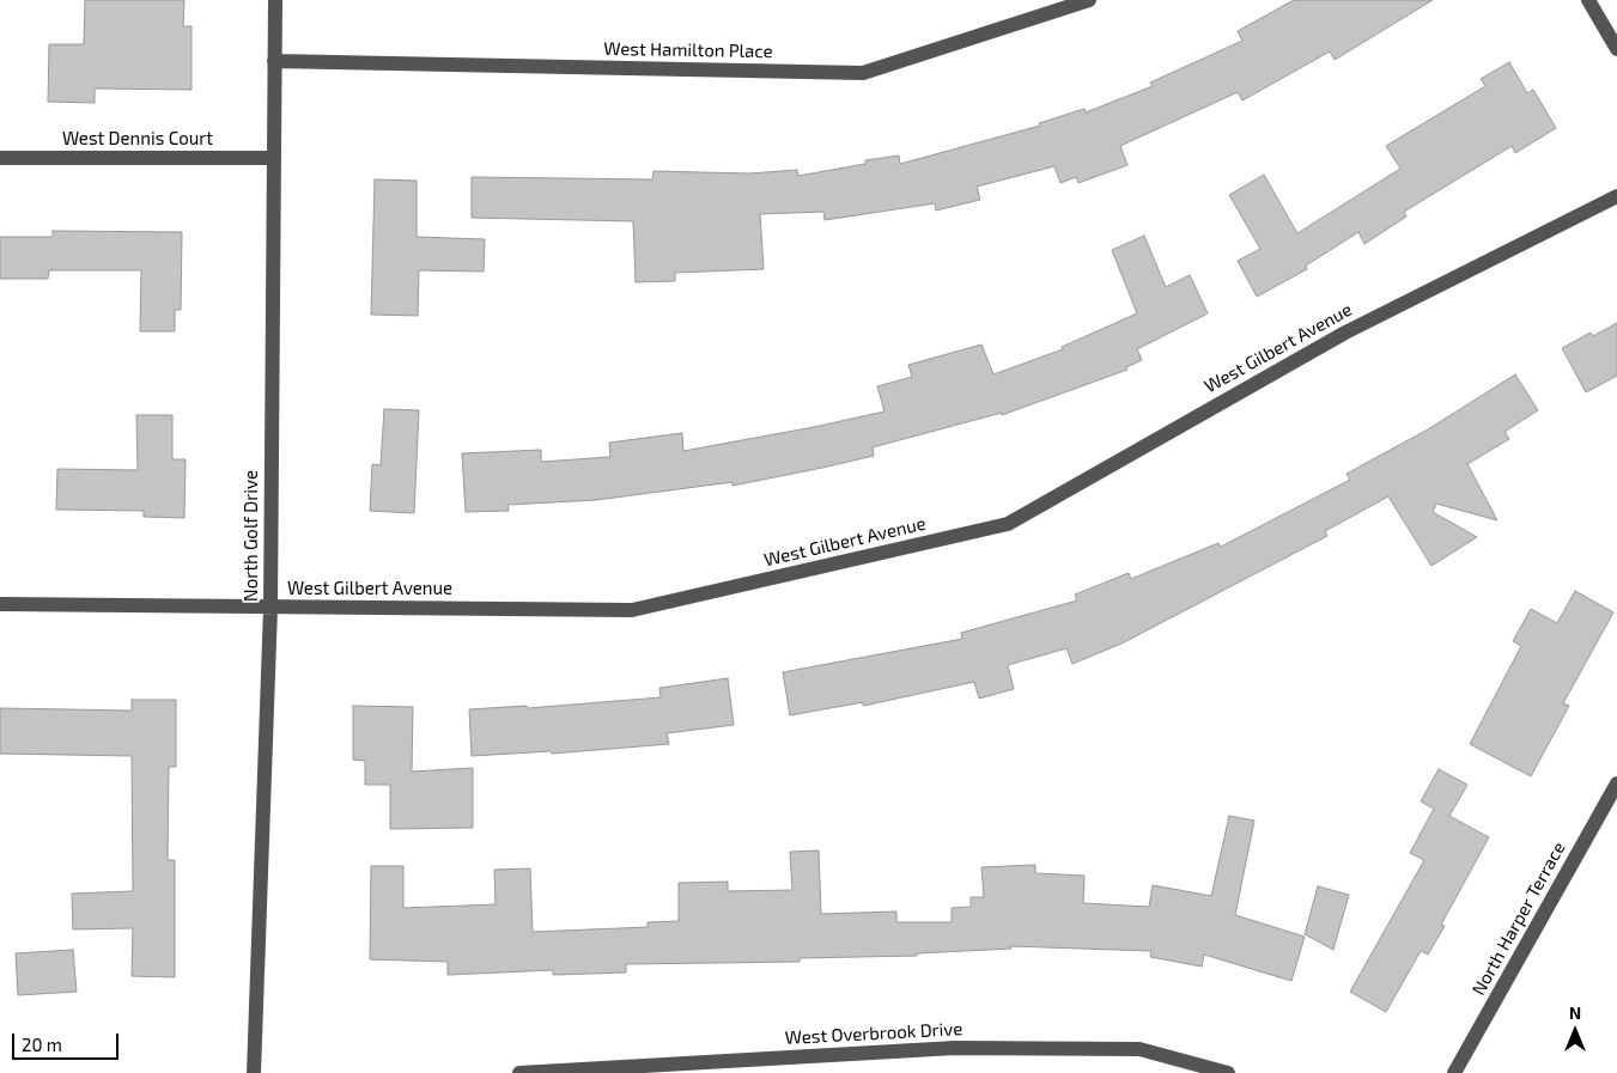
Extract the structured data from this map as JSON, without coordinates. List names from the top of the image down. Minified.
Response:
{"streets":{"street":["West Hamilton Place","West Dennis Court","West Gilbert Avenue","North Golf Drive","North Harper Terrace","West Overbrook Drive"]},"crossings":[["West Hamilton Place","North Golf Drive"],["West Dennis Court","North Golf Drive"],["West Gilbert Avenue","North Golf Drive"]],"scale_bar":"20 m","north":"top"}
